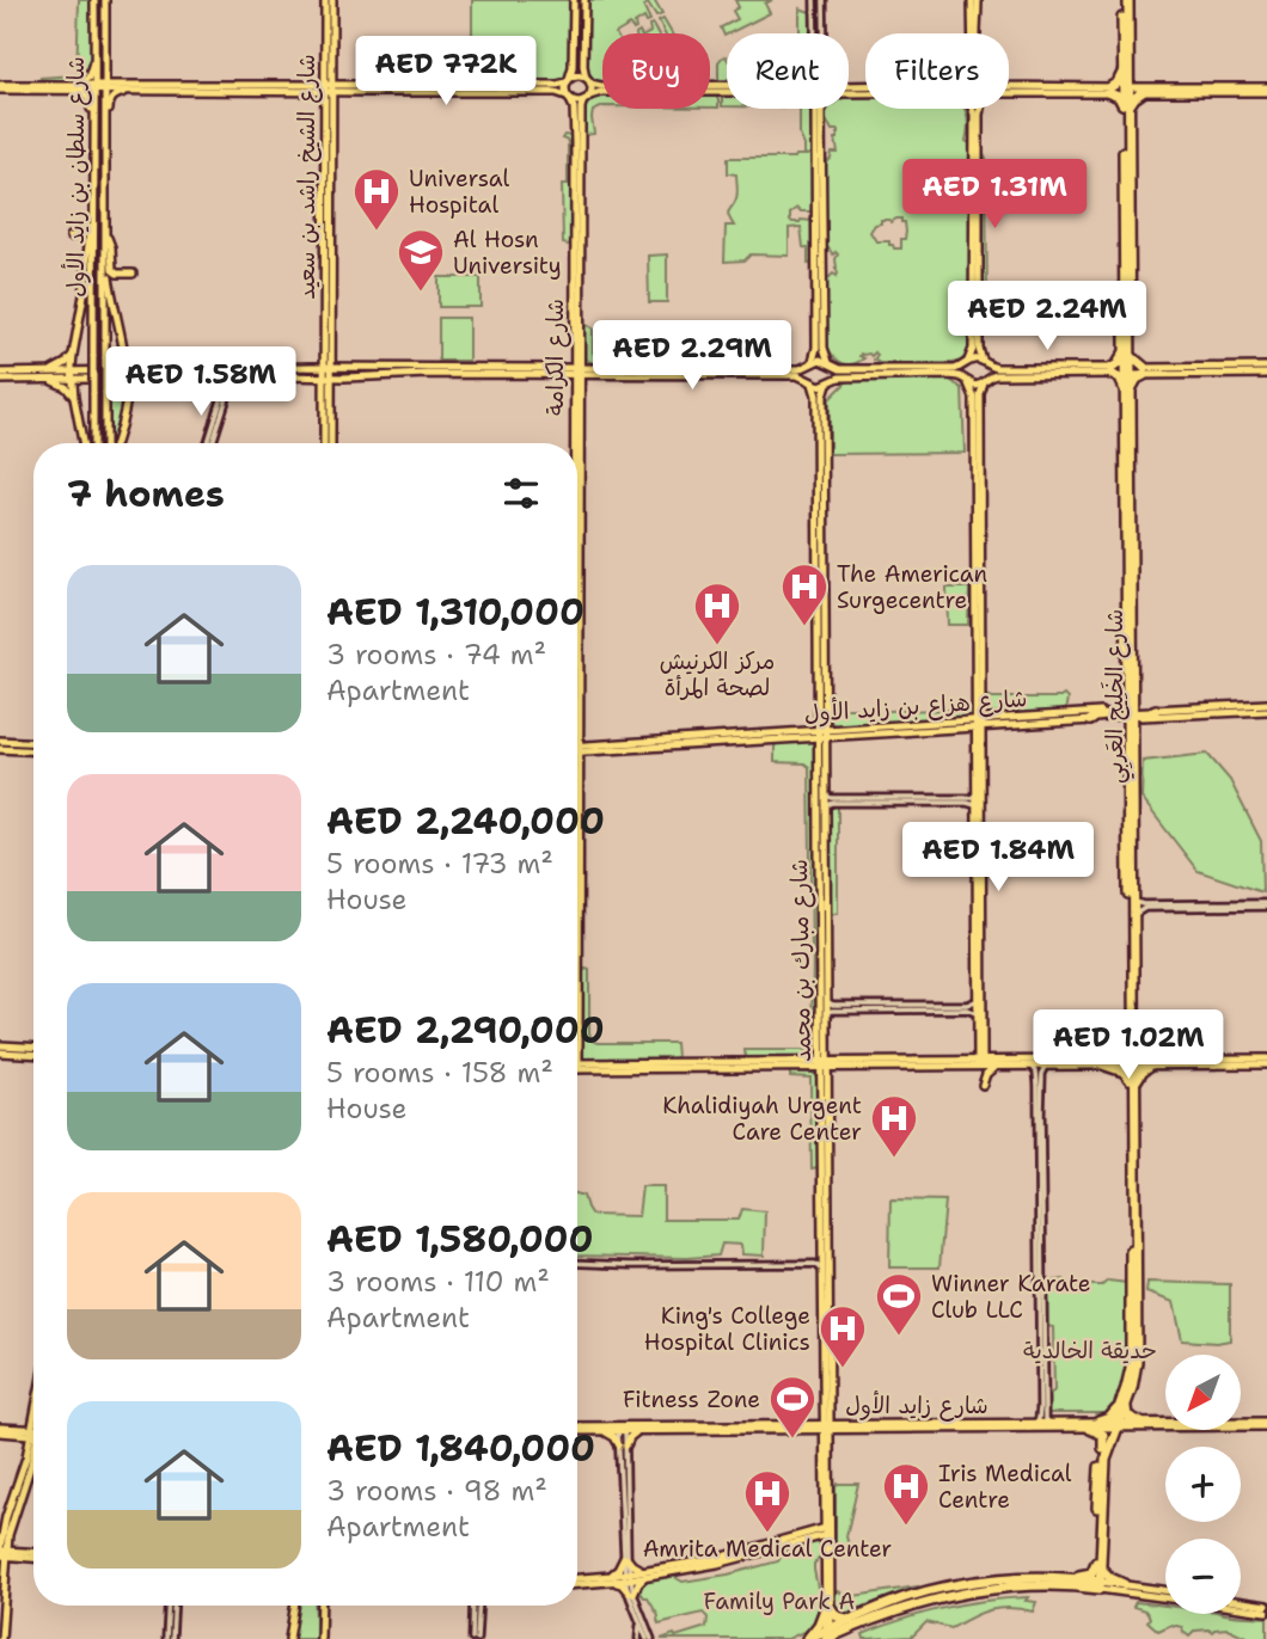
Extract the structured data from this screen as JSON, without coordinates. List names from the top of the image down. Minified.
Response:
{"streets":{"highway":["شارع الخَلِيج العَربِي"],"main road":["شارع سلطان بن زايد الأول","شارع الشيخ راشد بن سعيد","شارع الكرامة","شارع هزاع بن زايد الأول","شارع مبارك بن محمد","شارع زايد الأول"]},"crossings":[["شارع الخَلِيج العَربِي","شارع هزاع بن زايد الأول"],["شارع الخَلِيج العَربِي","شارع زايد الأول"],["شارع هزاع بن زايد الأول","شارع مبارك بن محمد"],["شارع مبارك بن محمد","شارع زايد الأول"]],"parks":["حديقة الخالدية","Family Park A"],"places":{"hospital":["Universal Hospital","The American Surgecentre","مركز الكرنيش لصحة المرأة","Khalidiyah Urgent Care Center","King's College Hospital Clinics","Iris Medical Centre","Amrita Medical Center"],"school or university":["Al Hosn University"],"sports":["Winner Karate Club LLC","Fitness Zone"]},"north":"bottom left","page":{"chip":["Buy","Rent","Filters"],"price":["AED 772K","AED 1.31M","AED 2.24M","AED 2.29M","AED 1.58M","AED 1.84M","AED 1.02M"],"heading":"7 homes","list":[{"name":"AED 1,310,000","note":"3 rooms · 74 m² · Apartment"},{"name":"AED 2,240,000","note":"5 rooms · 173 m² · House"},{"name":"AED 2,290,000","note":"5 rooms · 158 m² · House"},{"name":"AED 1,580,000","note":"3 rooms · 110 m² · Apartment"},{"name":"AED 1,840,000","note":"3 rooms · 98 m² · Apartment"}],"map_buttons":["+","−"]}}
